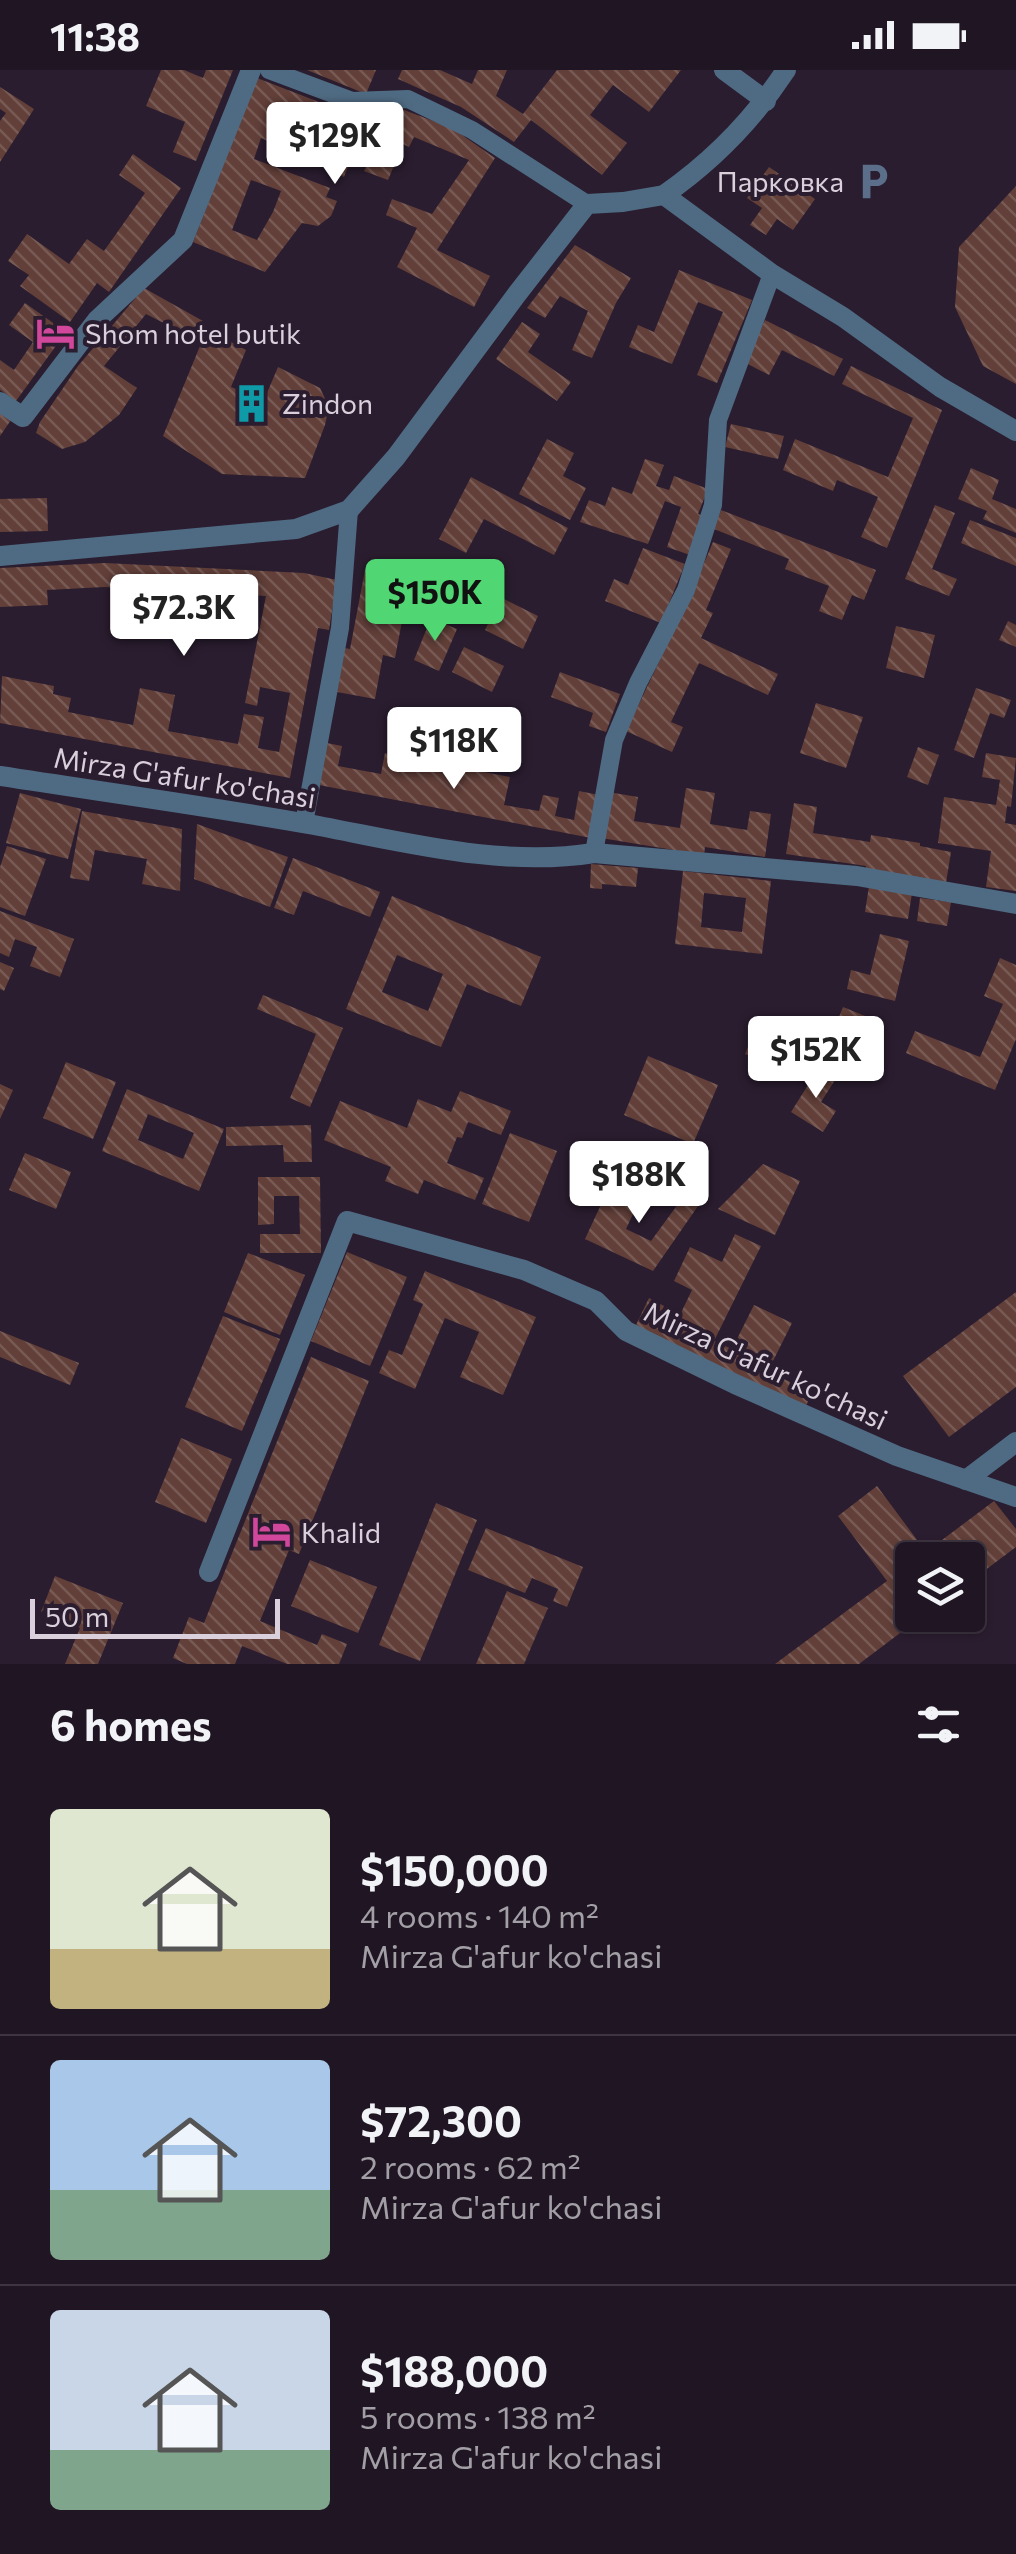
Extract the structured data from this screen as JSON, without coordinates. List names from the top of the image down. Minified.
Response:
{"streets":{"street":["Mirza G'afur ko'chasi"]},"places":{"parking":["Парковка"],"hotel":["Shom hotel butik","Khalid"],"building":["Zindon"]},"scale_bar":"50 m","page":{"status":"11:38","price":["$129K","$150K","$72.3K","$118K","$152K","$188K"],"scale":"50 m","heading":"6 homes","list":[{"name":"$150,000","note":"4 rooms · 140 m² · Mirza G'afur ko'chasi"},{"name":"$72,300","note":"2 rooms · 62 m² · Mirza G'afur ko'chasi"},{"name":"$188,000","note":"5 rooms · 138 m² · Mirza G'afur ko'chasi"}]}}
